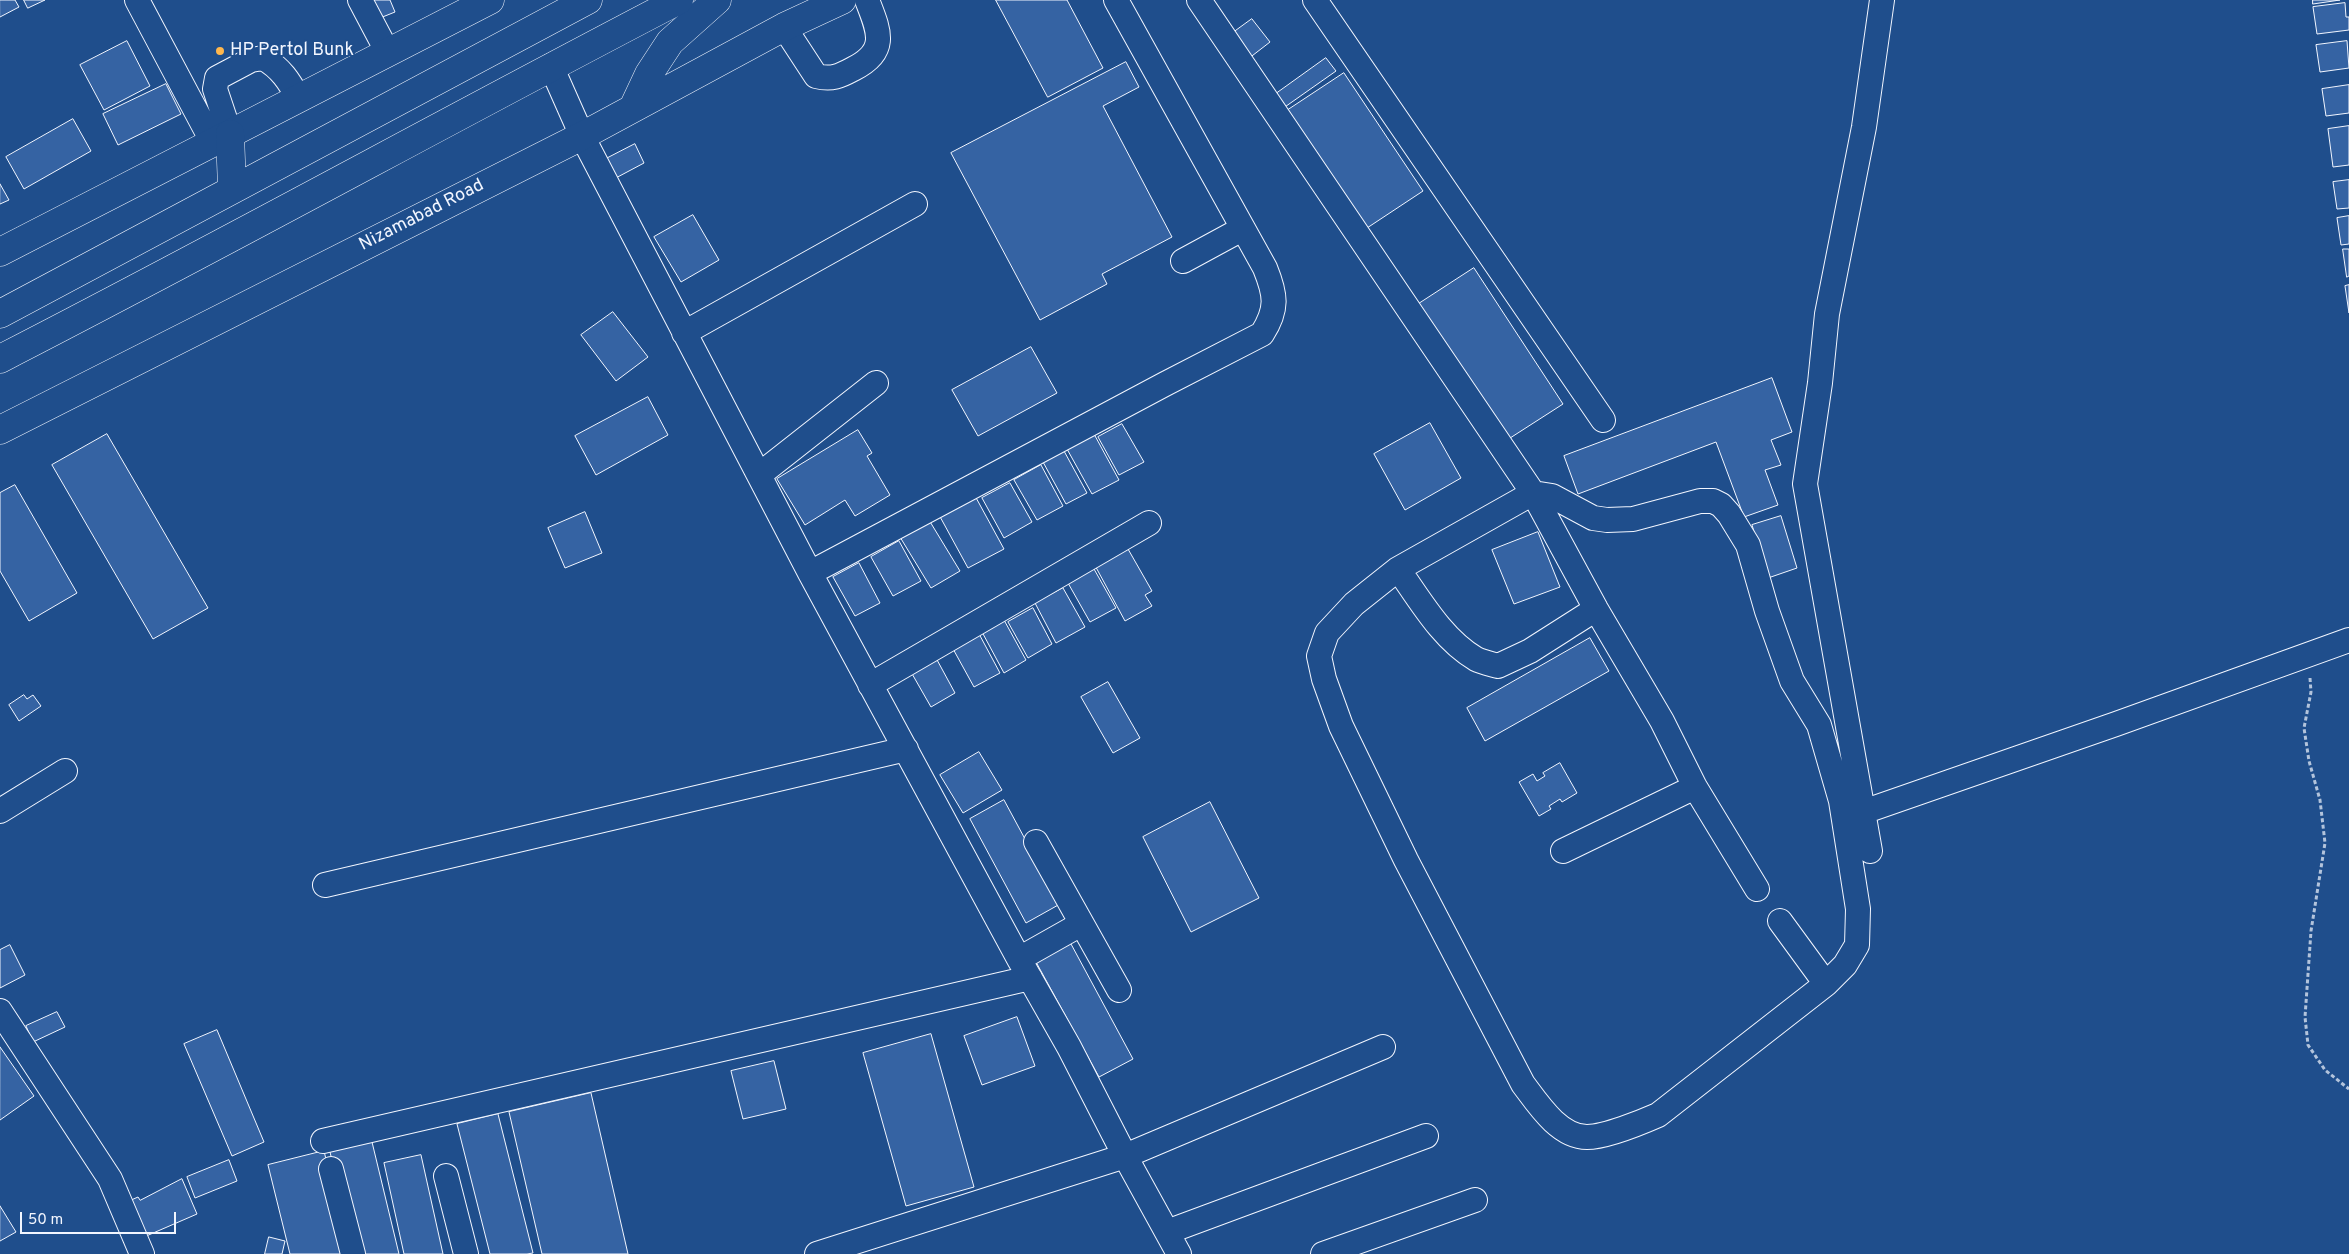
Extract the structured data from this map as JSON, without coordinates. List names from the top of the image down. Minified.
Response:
{"streets":{"main road":["Nizamabad Road"]},"places":["HP Pertol Bunk"],"scale_bar":"50 m"}
